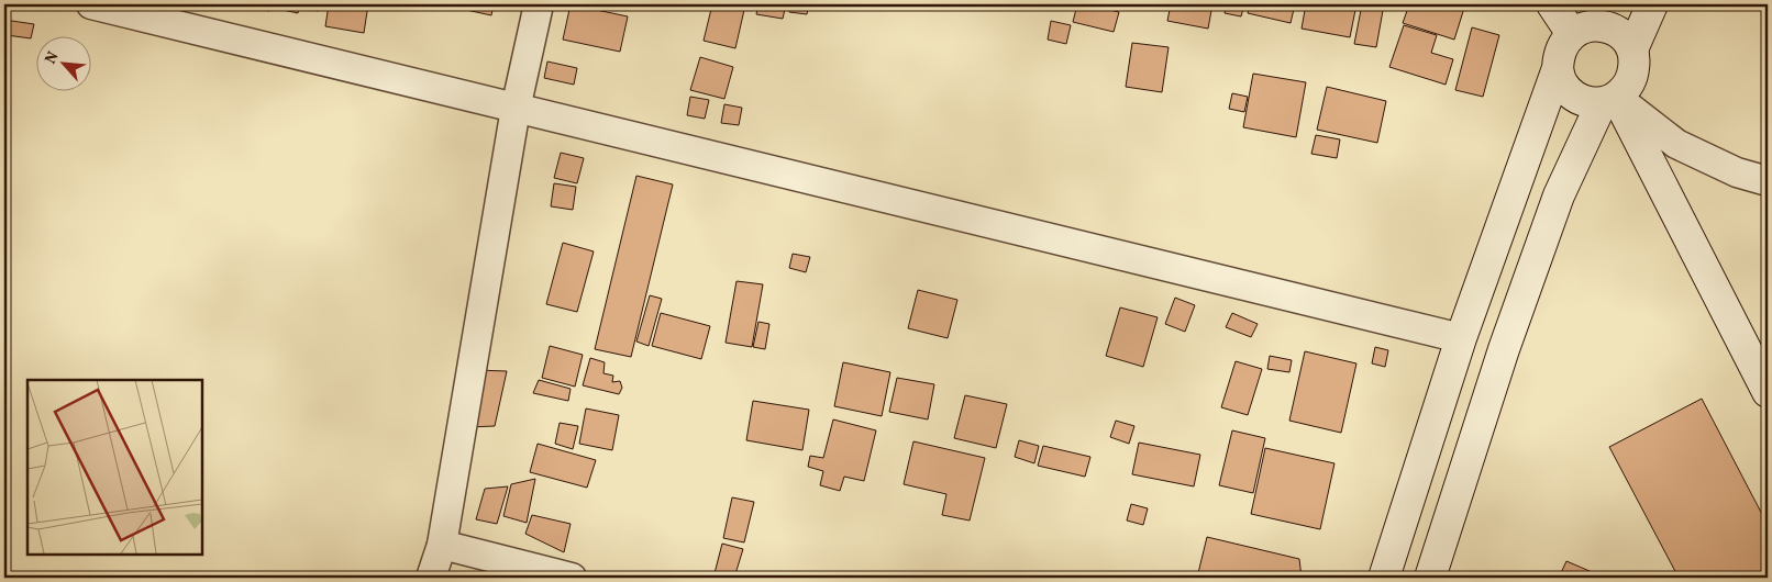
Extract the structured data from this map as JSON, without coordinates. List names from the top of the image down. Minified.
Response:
{"north":"top left"}
